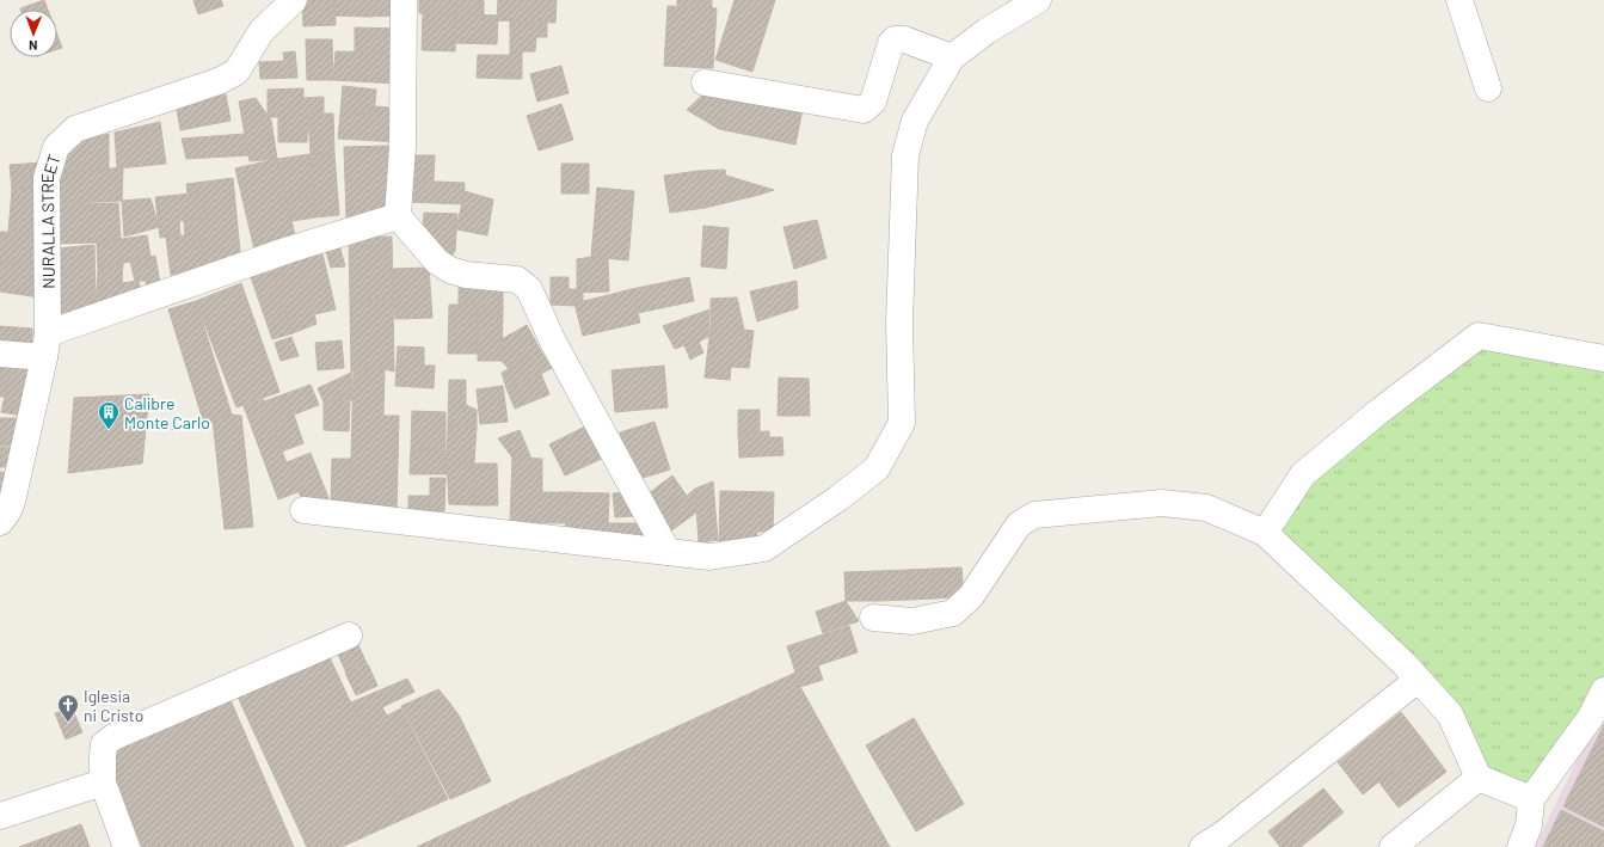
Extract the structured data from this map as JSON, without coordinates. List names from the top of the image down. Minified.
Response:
{"streets":{"street":["NURALLA STREET"]},"places":{"building":["Calibre Monte Carlo"],"church":["Iglesia ni Cristo"]},"north":"bottom"}
